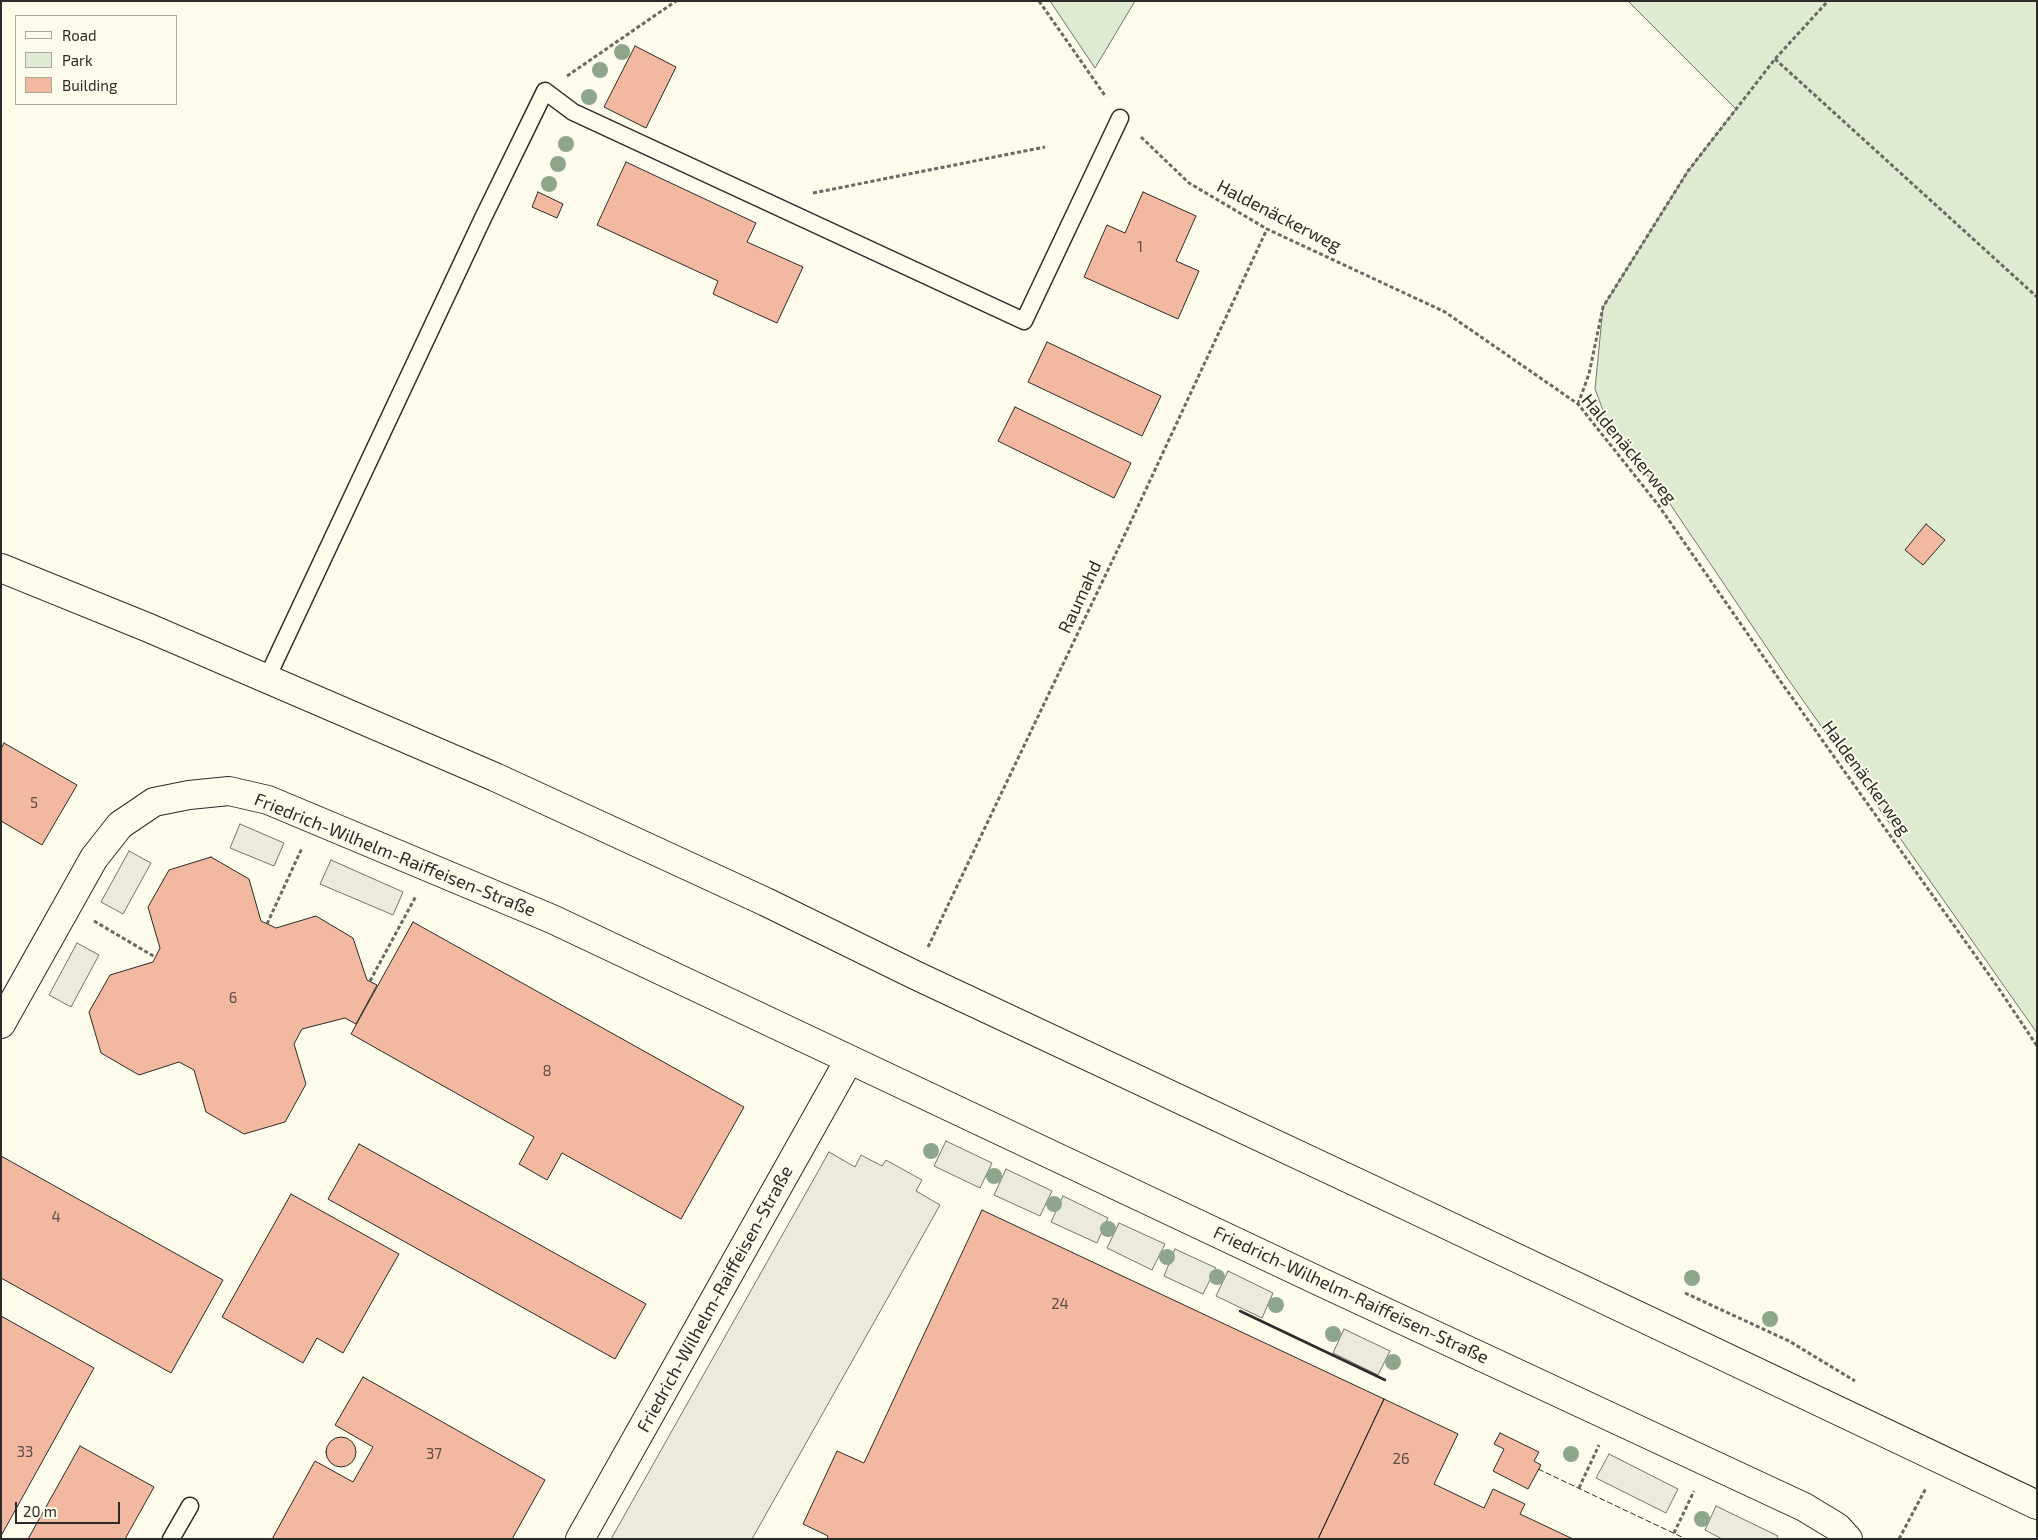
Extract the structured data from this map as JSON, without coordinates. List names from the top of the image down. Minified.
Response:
{"streets":{"street":["Friedrich-Wilhelm-Raiffeisen-Straße"],"path":["Haldenäckerweg","Raumahd"]},"crossings":[["Haldenäckerweg","Raumahd"]],"house_numbers":["1","5","6","8","4","24","33","37","26"],"legend":["Road","Park","Building"],"scale_bar":"20 m"}
